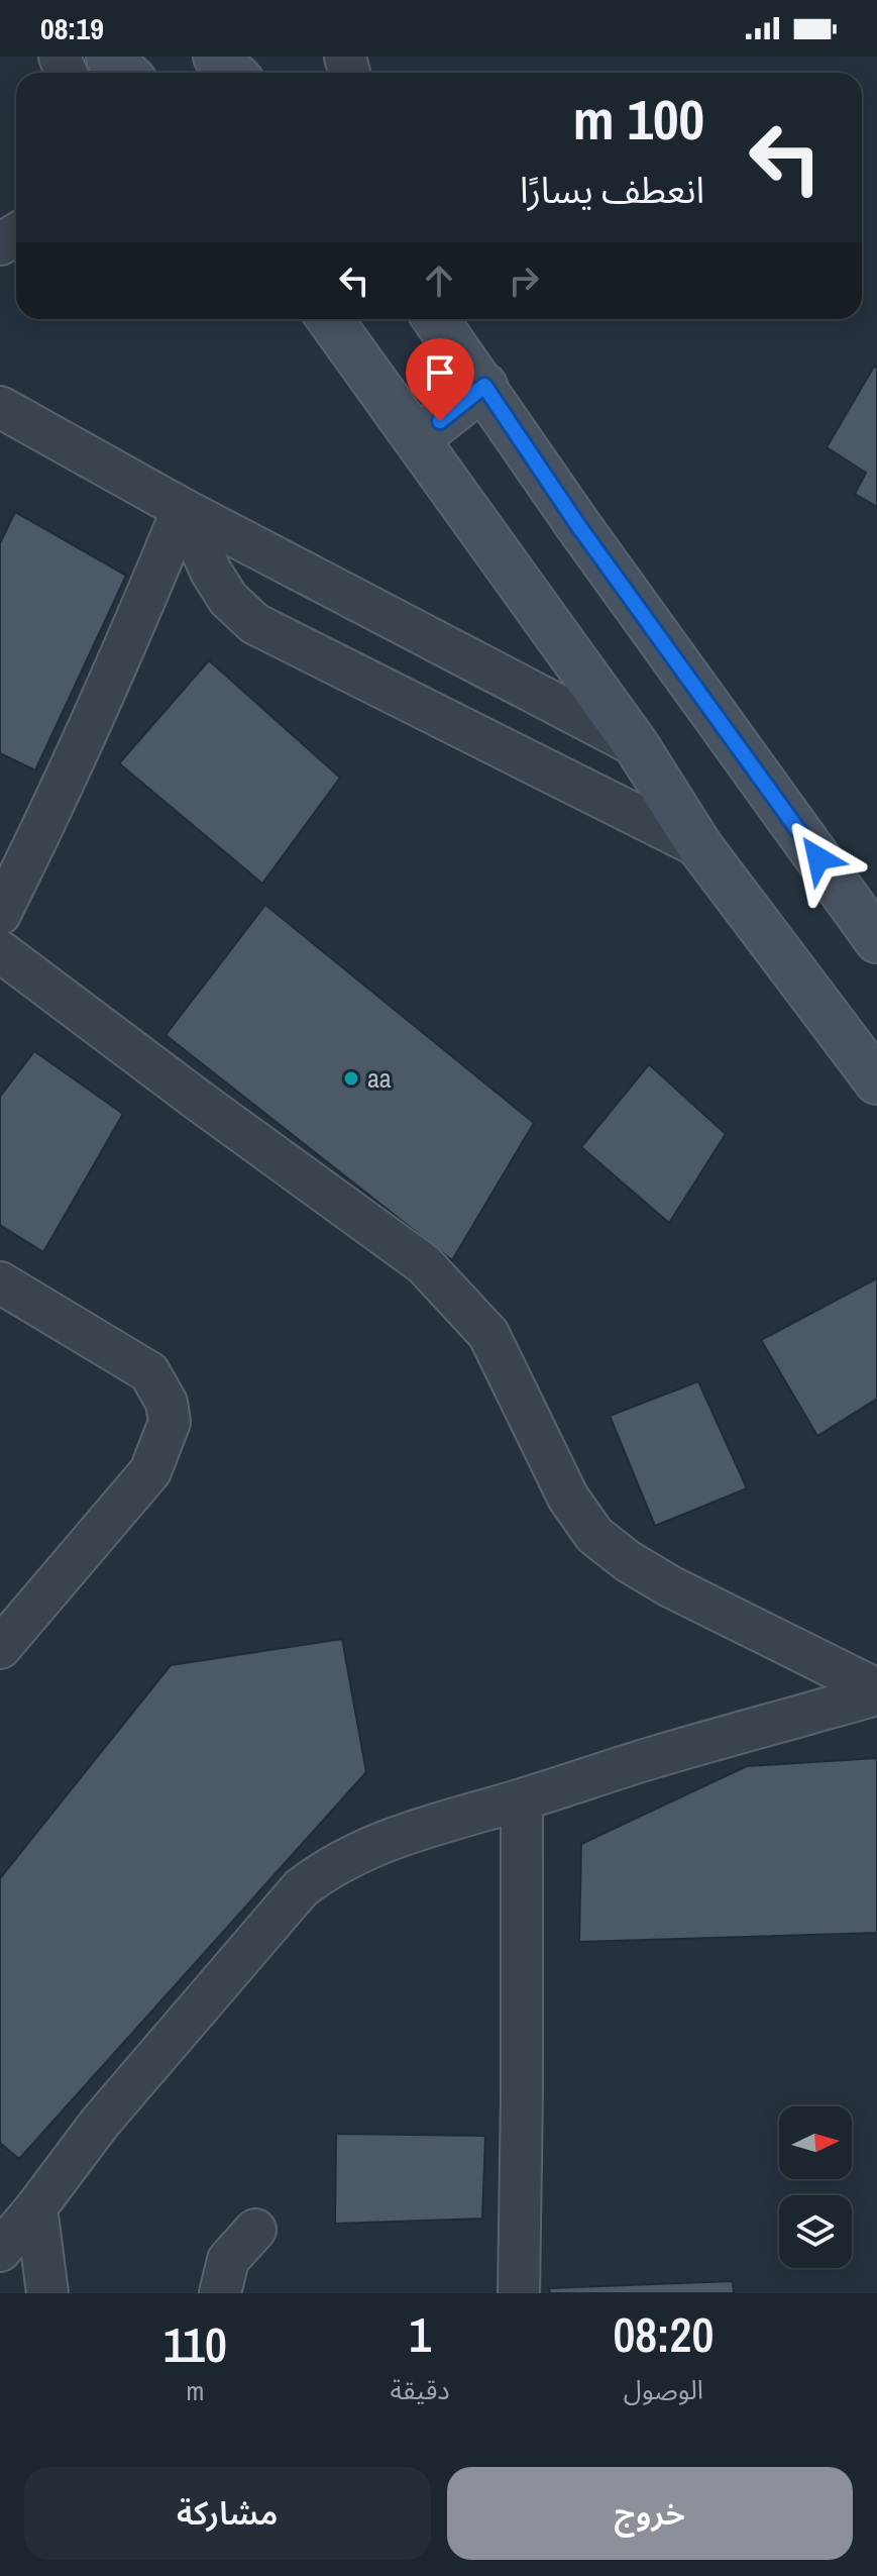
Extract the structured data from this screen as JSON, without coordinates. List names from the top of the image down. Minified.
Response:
{"places":["aa"],"north":"right","page":{"status":"08:19","turn":["100 m","انعطف يسارًا"],"eta":["08:20","الوصول","1","دقيقة","110","m"],"buttons":["خروج","مشاركة"]}}
